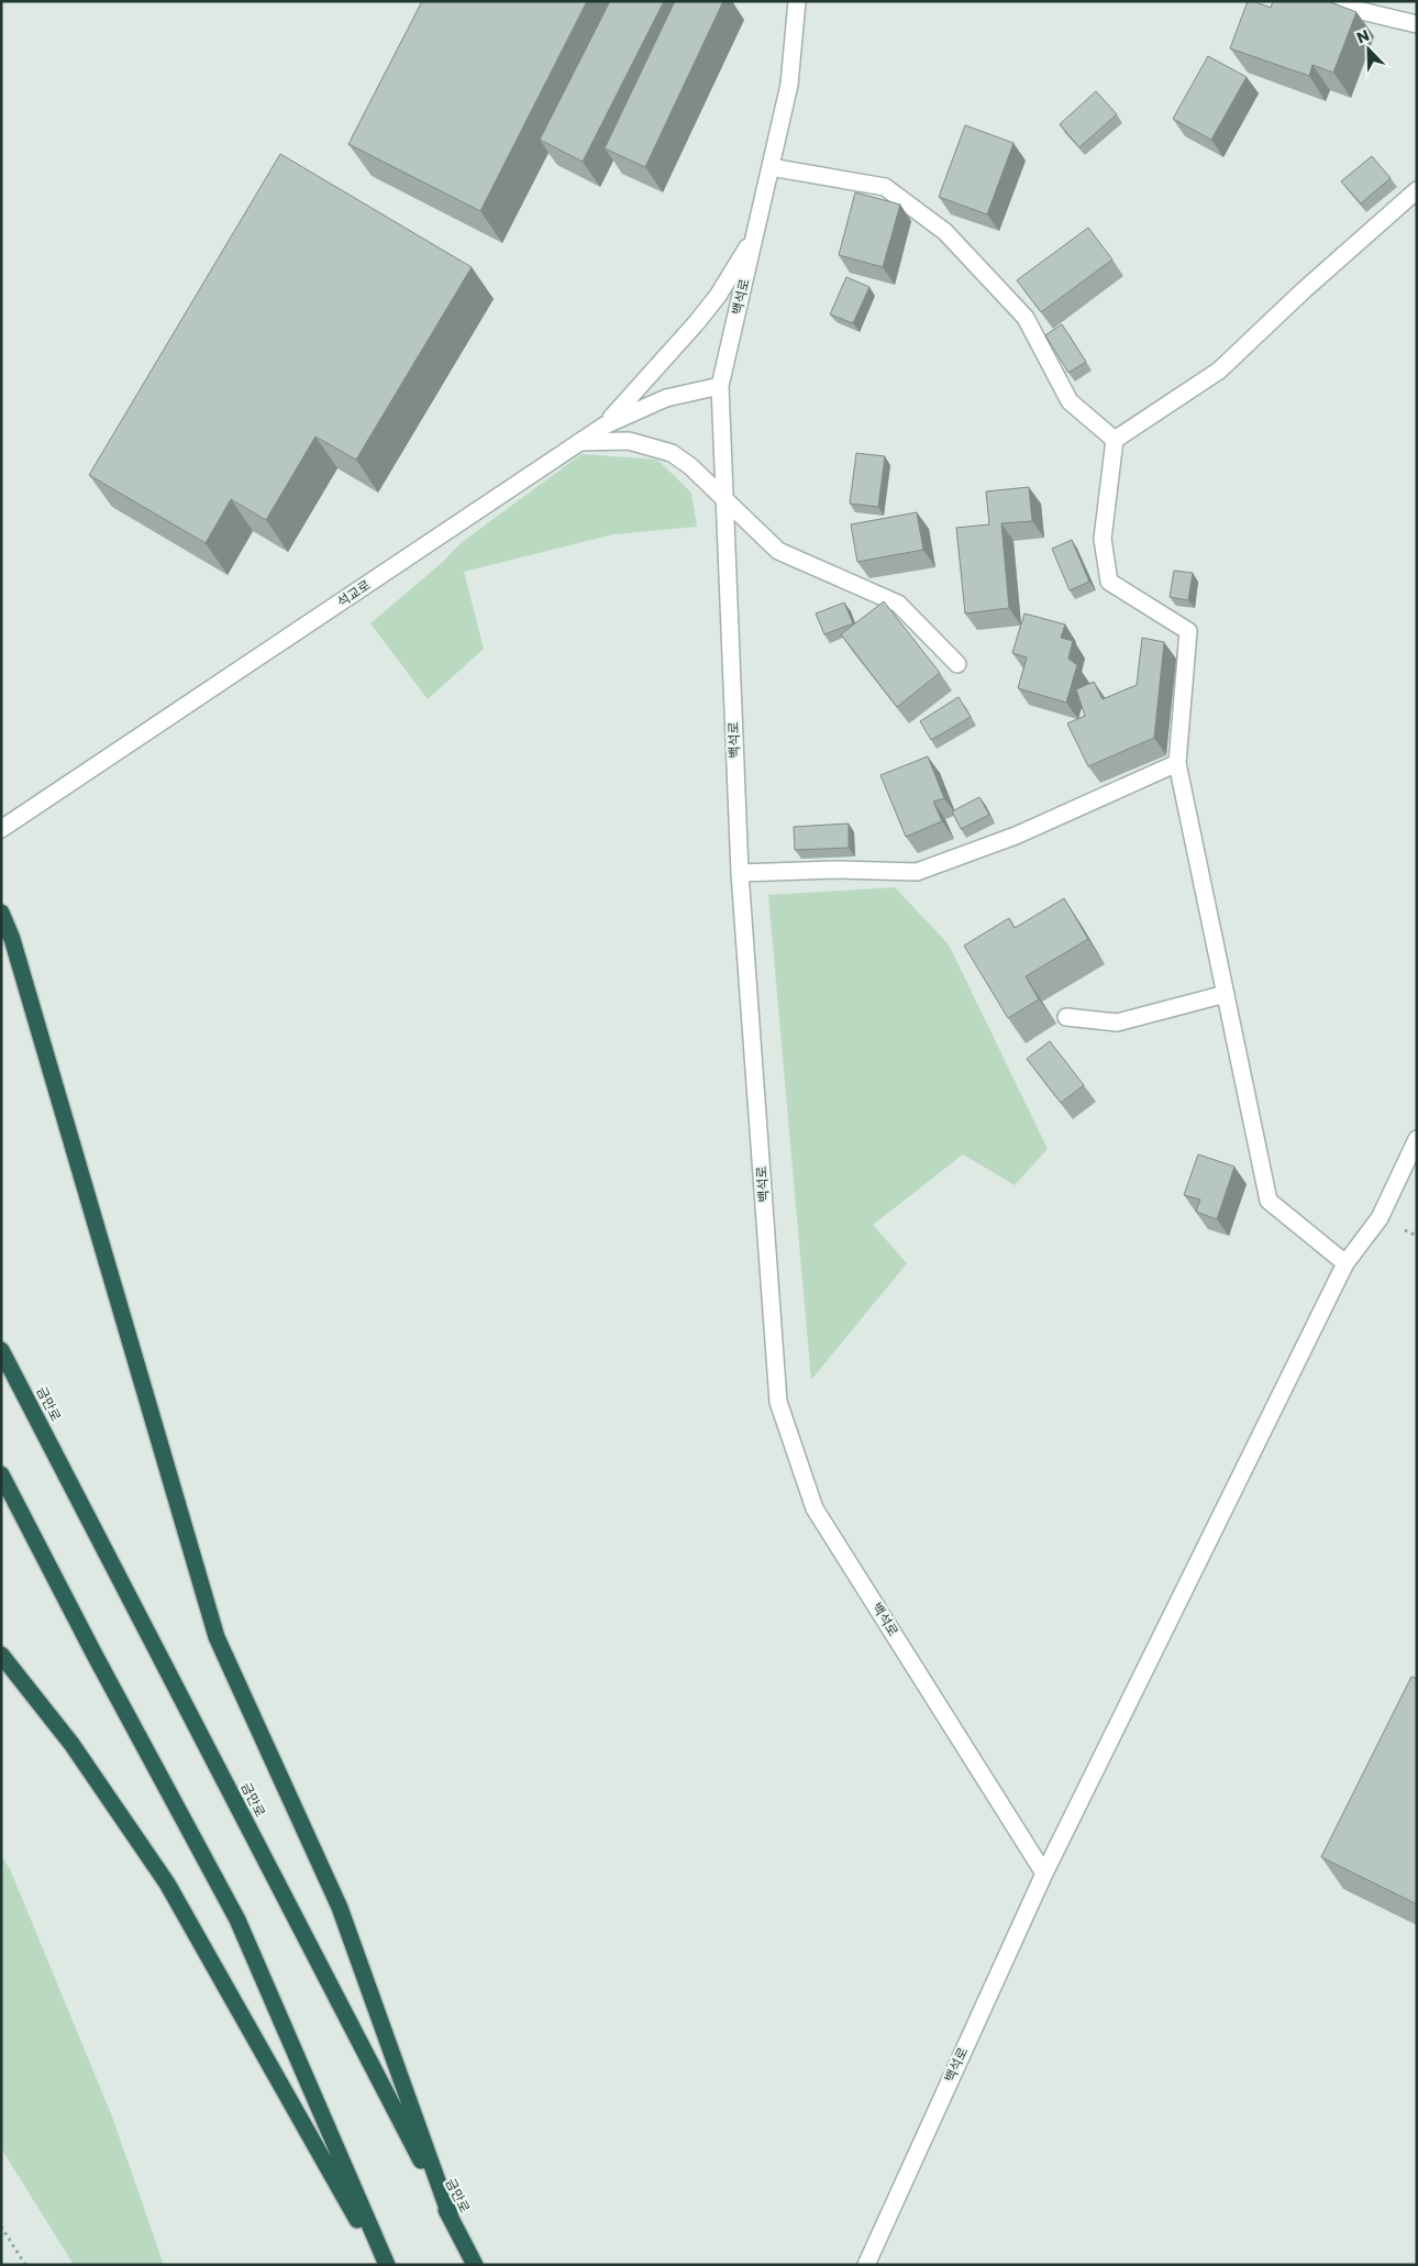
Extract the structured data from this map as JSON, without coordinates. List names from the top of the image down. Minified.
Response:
{"streets":{"highway":["금만로"],"street":["백석로","석교로"]},"crossings":[["백석로","석교로"]],"north":"top left"}
